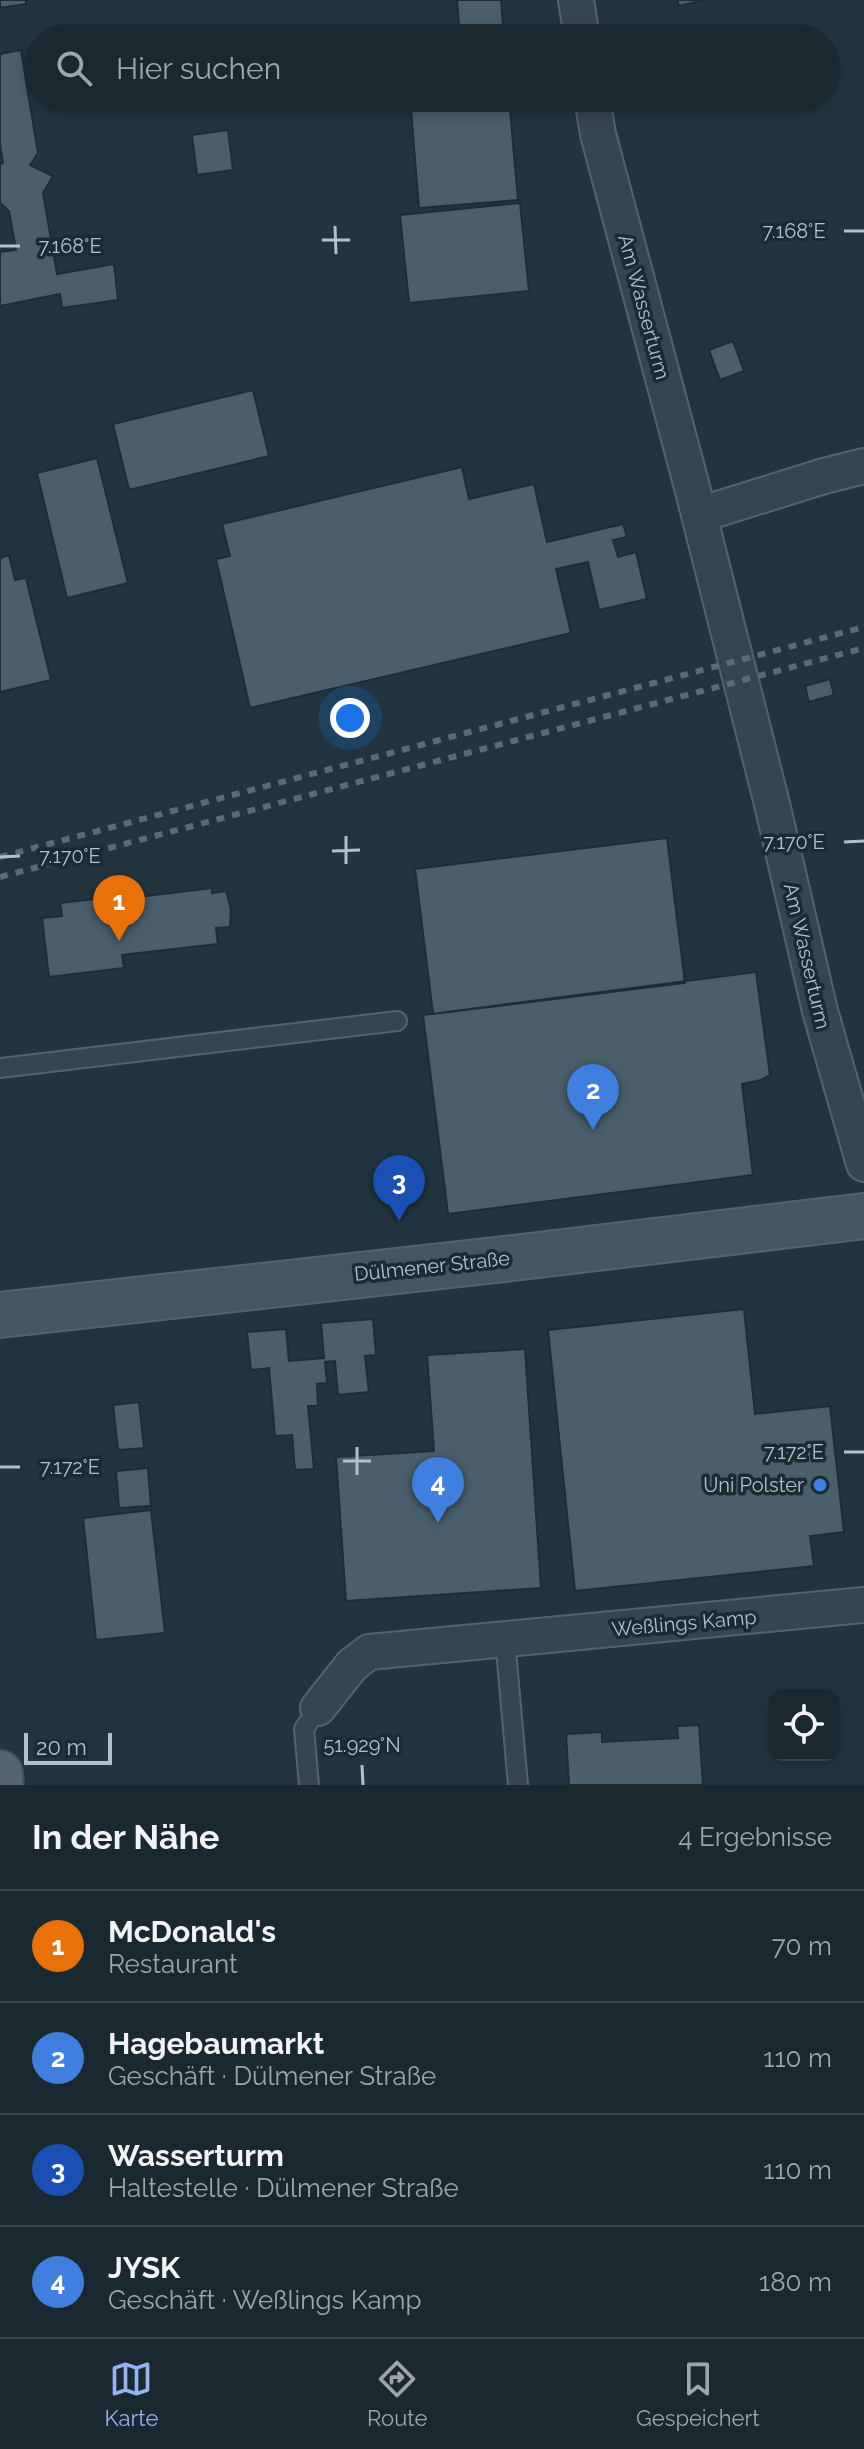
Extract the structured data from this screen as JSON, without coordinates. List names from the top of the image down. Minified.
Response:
{"streets":{"street":["Am Wasserturm","Dülmener Straße","Weßlings Kamp"]},"places":["Uni Polster"],"scale_bar":"20 m","page":{"search":"Hier suchen","pins":["1","2","3","4"],"scale":"20 m","heading":["In der Nähe","4 Ergebnisse"],"list":[{"mark":"1","name":"McDonald's","note":"Restaurant","value":"70 m"},{"mark":"2","name":"Hagebaumarkt","note":"Geschäft · Dülmener Straße","value":"110 m"},{"mark":"3","name":"Wasserturm","note":"Haltestelle · Dülmener Straße","value":"110 m"},{"mark":"4","name":"JYSK","note":"Geschäft · Weßlings Kamp","value":"180 m"}],"nav":["Karte","Route","Gespeichert"]},"coordinates":["7.168°E","7.170°E","7.172°E","51.929°N"]}
